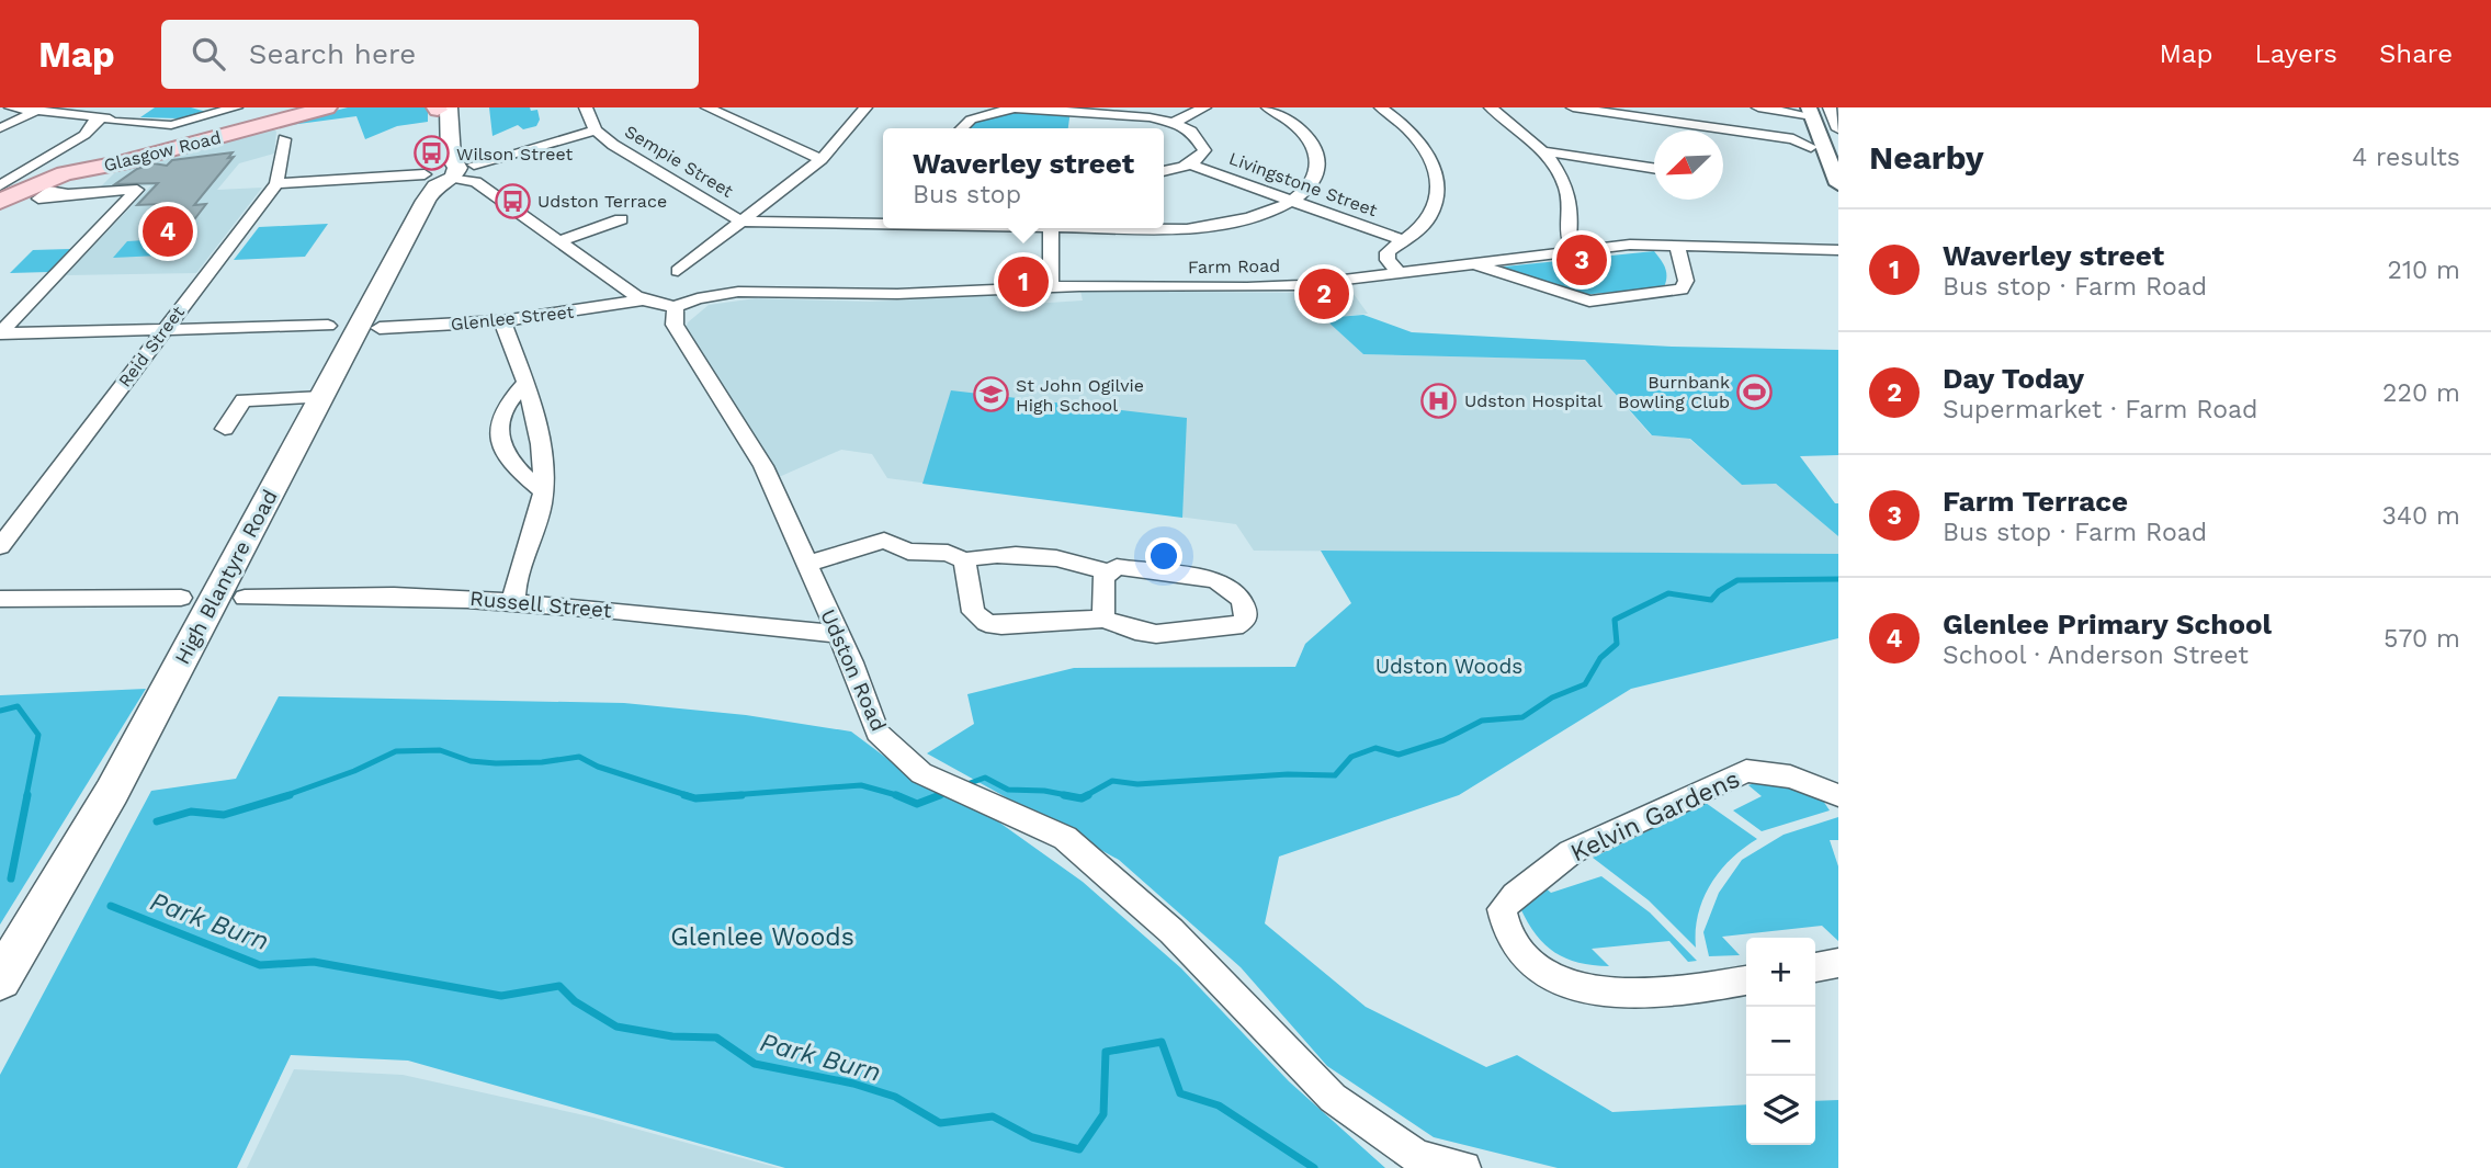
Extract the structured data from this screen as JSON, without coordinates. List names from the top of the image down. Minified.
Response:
{"streets":{"main road":["Glasgow Road","High Blantyre Road"],"street":["Sempie Street","Livingstone Street","Farm Road","Glenlee Street","Reid Street","Russell Street","Udston Road","Kelvin Gardens"]},"crossings":[["Sempie Street","Livingstone Street"],["Farm Road","Udston Road"],["Russell Street","Udston Road"]],"water":["Park Burn"],"parks":["Udston Woods","Glenlee Woods"],"places":{"bus stop":["Wilson Street","Udston Terrace"],"sports":["Burnbank Bowling Club"],"school or university":["St John Ogilvie High School"],"hospital":["Udston Hospital"]},"north":"bottom left","page":{"header":"Map","search":"Search here","nav":["Map","Layers","Share"],"heading":["Nearby","4 results"],"popup":["Waverley street","Bus stop"],"pins":["4","3","1","2"],"list":[{"mark":"1","name":"Waverley street","note":"Bus stop · Farm Road","value":"210 m"},{"mark":"2","name":"Day Today","note":"Supermarket · Farm Road","value":"220 m"},{"mark":"3","name":"Farm Terrace","note":"Bus stop · Farm Road","value":"340 m"},{"mark":"4","name":"Glenlee Primary School","note":"School · Anderson Street","value":"570 m"}],"map_buttons":["+","−"]}}
